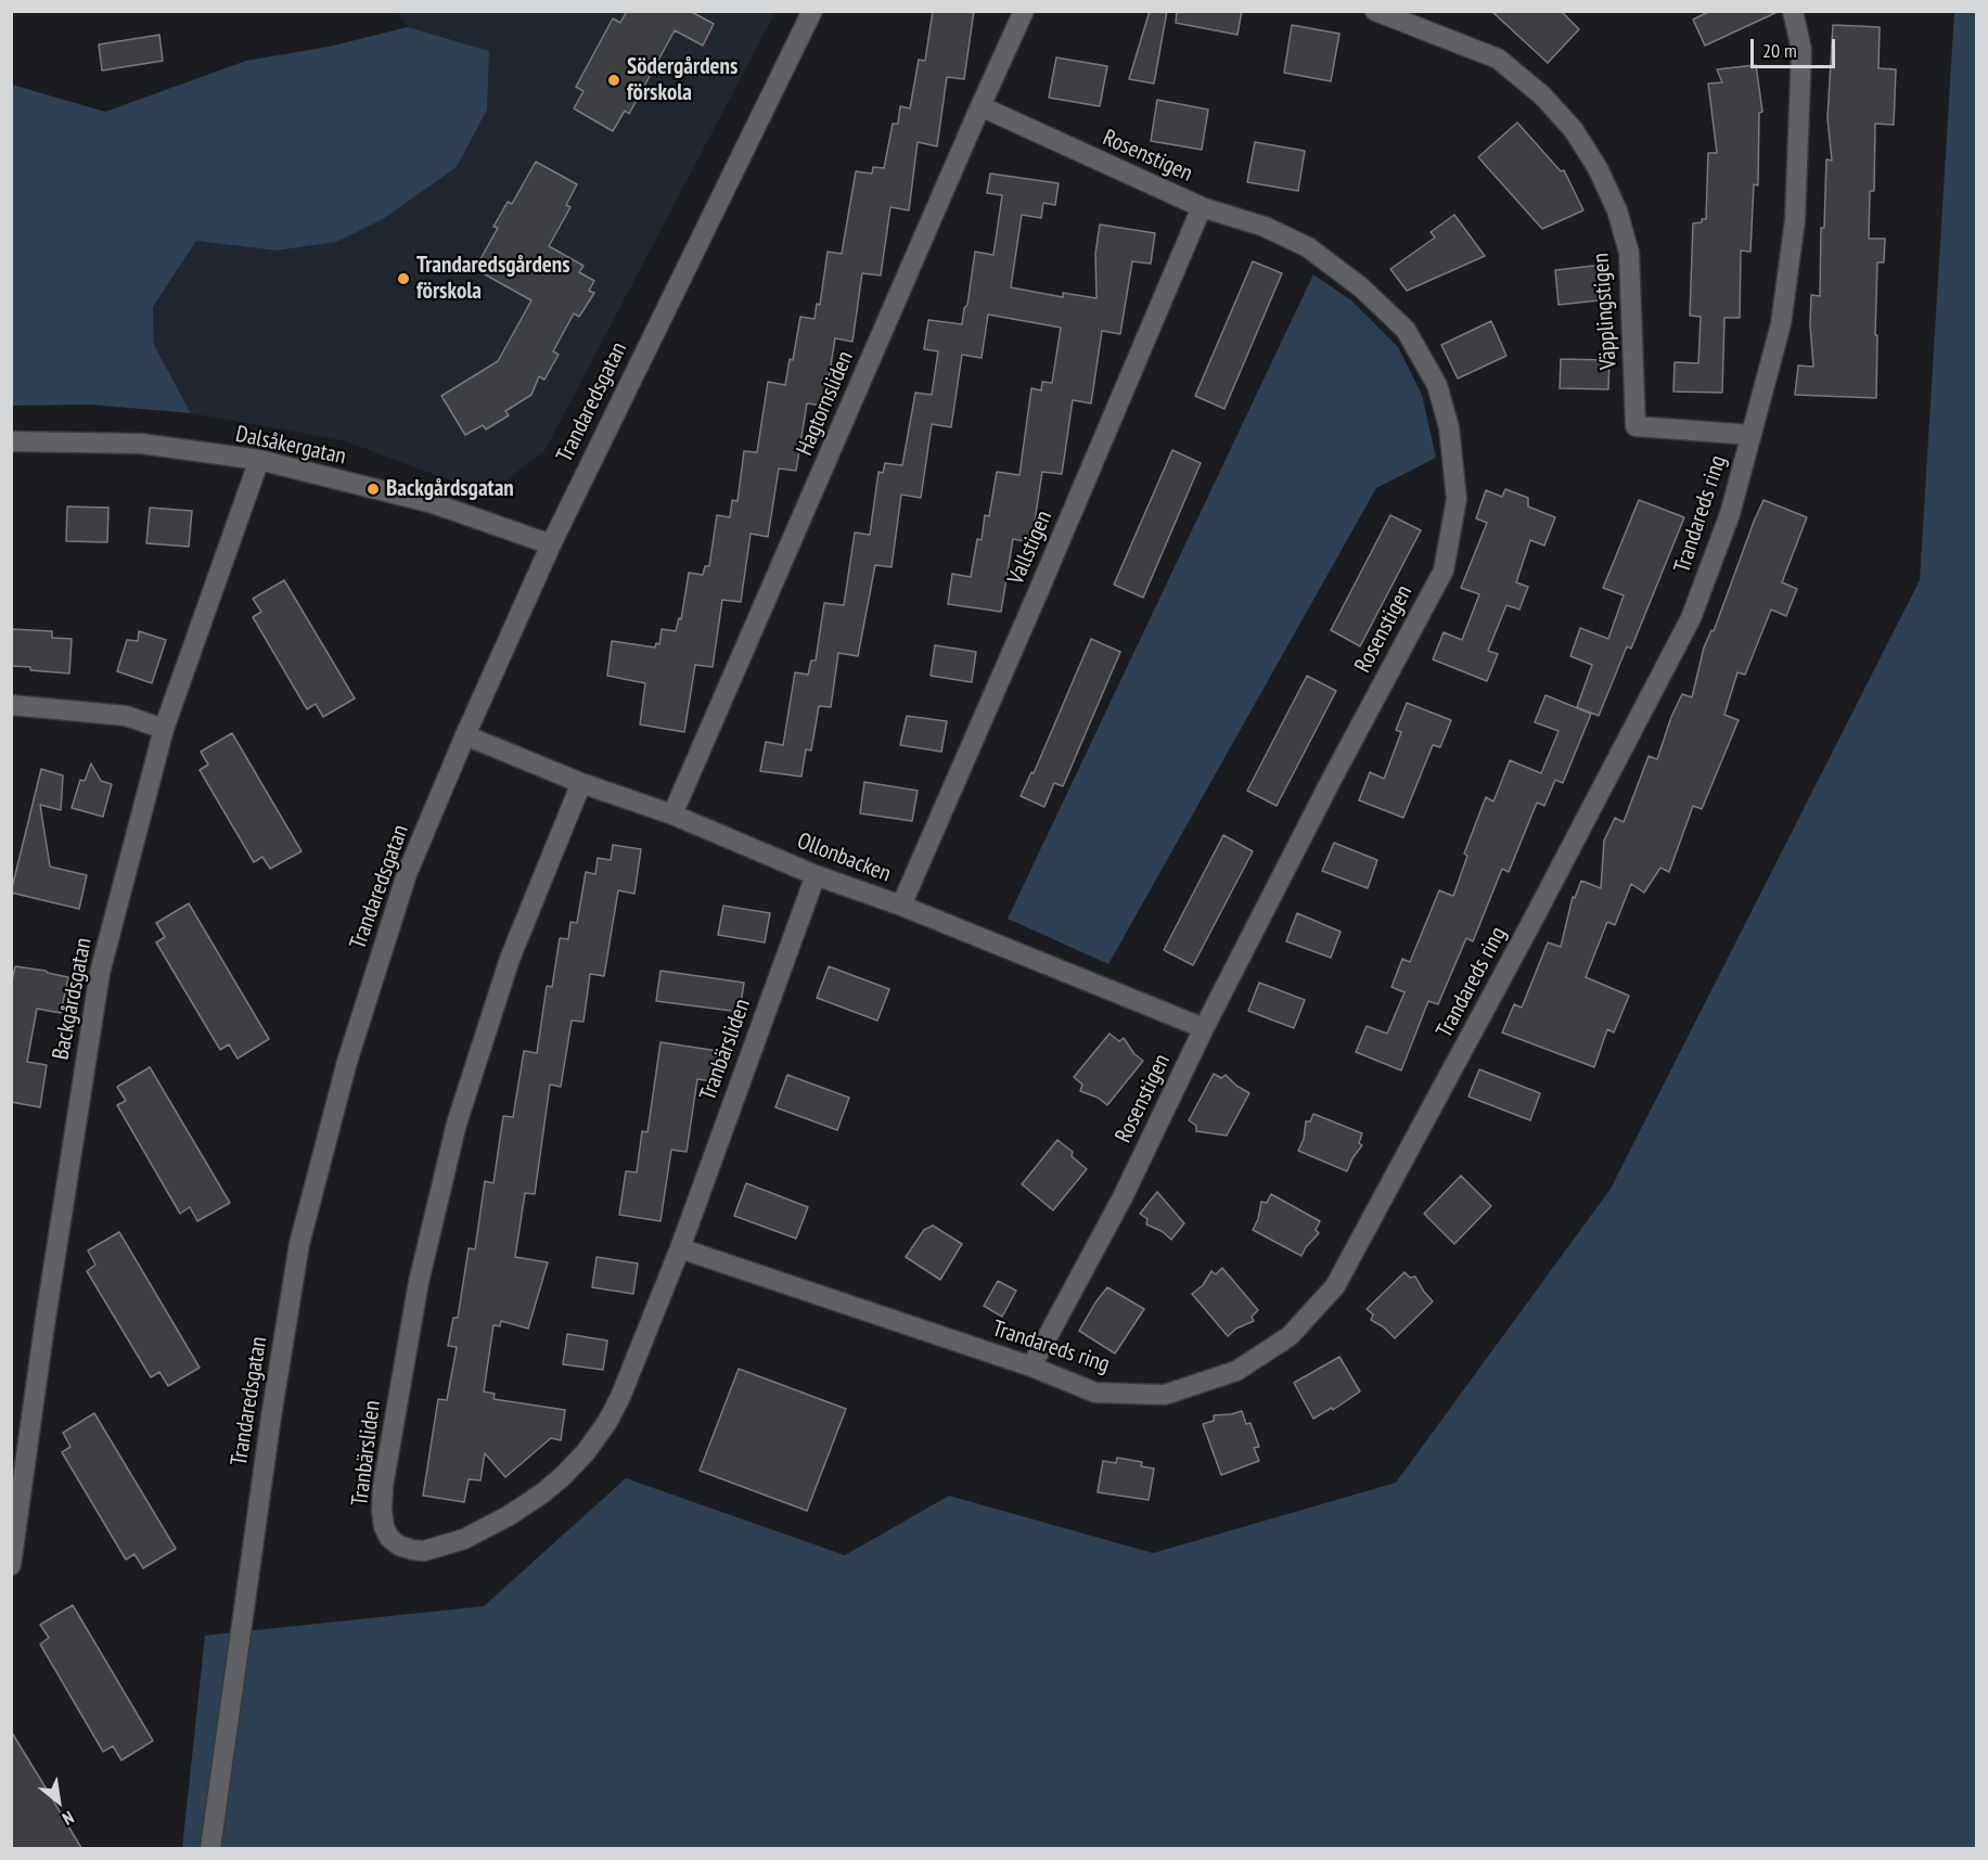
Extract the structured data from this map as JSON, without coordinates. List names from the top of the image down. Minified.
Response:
{"streets":{"street":["Rosenstigen","Väpplingstigen","Trandaredsgatan","Hagtornsliden","Dalsåkergatan","Trandareds ring","Vallstigen","Ollonbacken","Backgårdsgatan","Tranbärsliden"]},"crossings":[["Rosenstigen","Hagtornsliden"],["Rosenstigen","Trandareds ring"],["Rosenstigen","Vallstigen"],["Rosenstigen","Ollonbacken"],["Väpplingstigen","Trandareds ring"],["Trandaredsgatan","Dalsåkergatan"],["Trandaredsgatan","Ollonbacken"],["Hagtornsliden","Ollonbacken"],["Dalsåkergatan","Backgårdsgatan"],["Trandareds ring","Tranbärsliden"],["Vallstigen","Ollonbacken"],["Ollonbacken","Tranbärsliden"]],"places":["Södergårdens förskola","Trandaredsgårdens förskola","Backgårdsgatan"],"scale_bar":"20 m","north":"bottom right"}
